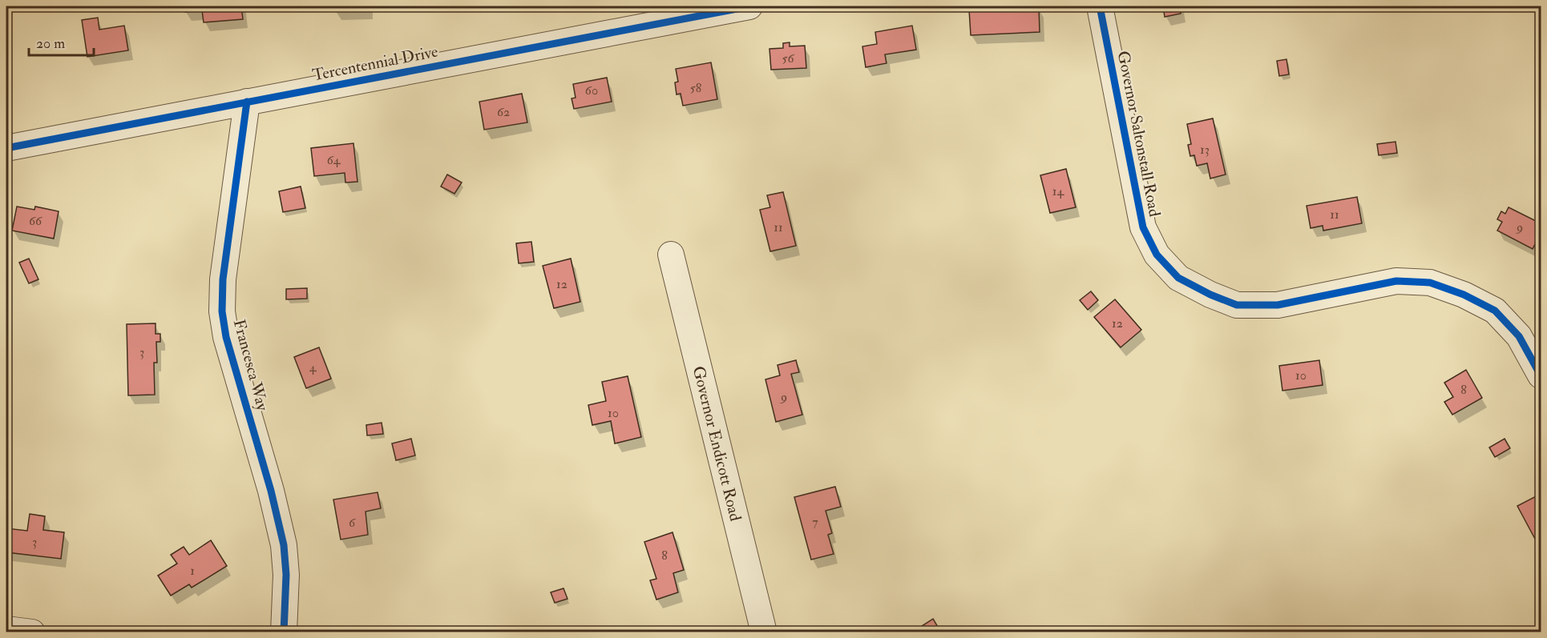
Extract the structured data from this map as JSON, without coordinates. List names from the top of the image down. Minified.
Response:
{"streets":{"street":["Tercentennial Drive","Governor Saltonstall Road","Francesca Way","Governor Endicott Road"]},"crossings":[["Tercentennial Drive","Francesca Way"]],"house_numbers":["56","58","60","62","13","64","14","11","66","11","9","12","12","3","4","10","8","9","10","7","6","3","8","1"],"scale_bar":"20 m"}
